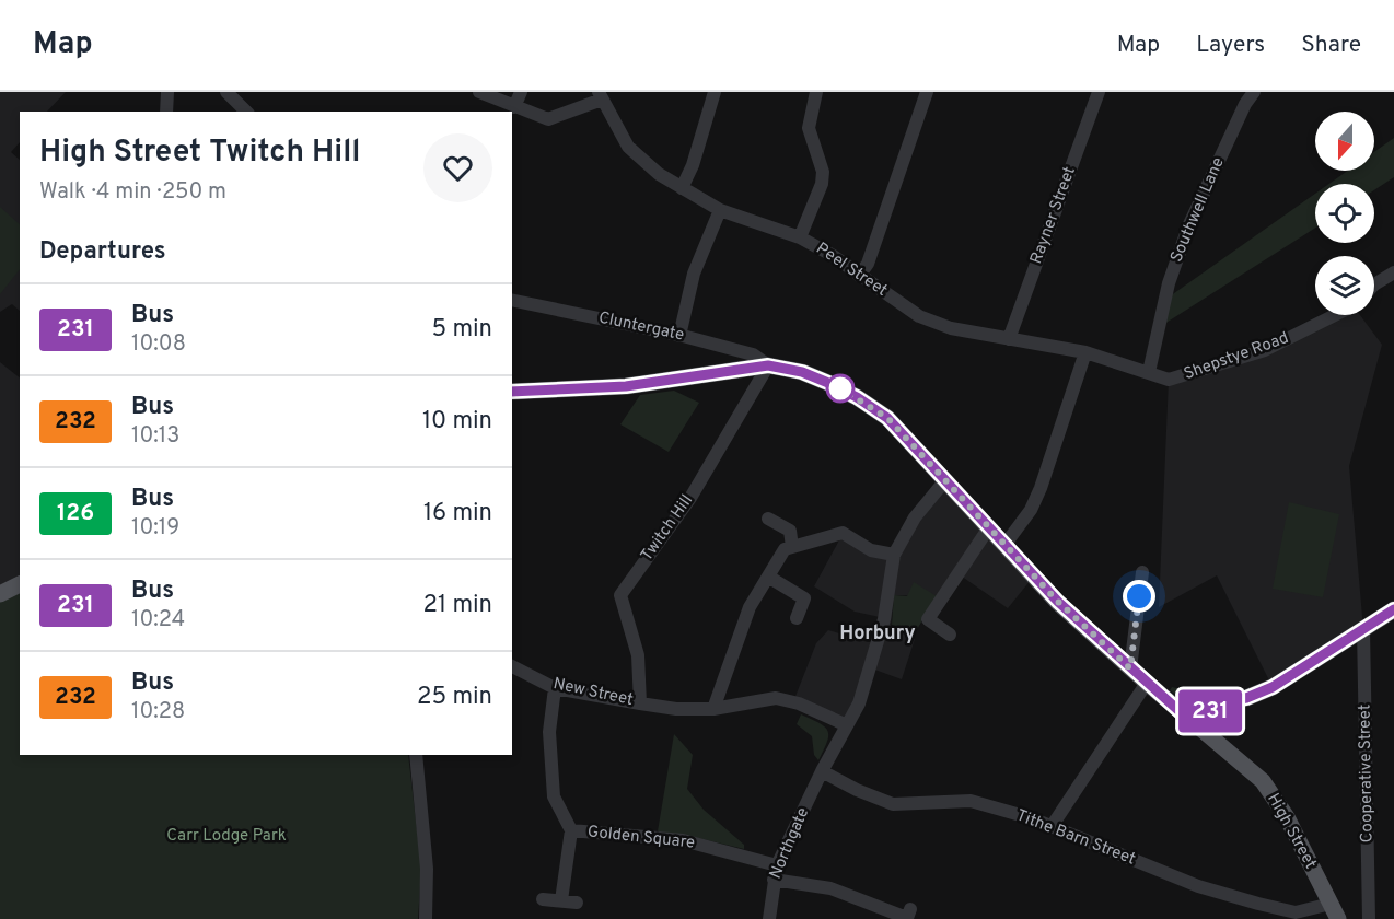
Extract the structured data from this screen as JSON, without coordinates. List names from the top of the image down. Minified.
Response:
{"streets":{"main road":["High Street"],"street":["Southwell Lane","Rayner Street","Peel Street","Cluntergate","Shepstye Road","Twitch Hill","New Street","Cooperative Street","Golden Square","Tithe Barn Street","Northgate"]},"crossings":[["Southwell Lane","Peel Street"],["Southwell Lane","Shepstye Road"],["Rayner Street","Peel Street"],["Peel Street","Shepstye Road"],["Cluntergate","Twitch Hill"],["Cluntergate","High Street"],["Twitch Hill","New Street"],["Twitch Hill","High Street"],["New Street","Golden Square"],["New Street","Northgate"],["High Street","Tithe Barn Street"],["High Street","Northgate"],["Golden Square","Northgate"],["Tithe Barn Street","Northgate"]],"districts":["Horbury"],"parks":["Carr Lodge Park"],"lines":["bus line 231"],"north":"bottom","page":{"header":"Map","nav":["Map","Layers","Share"],"on_map":"231","heading":[["High Street Twitch Hill","Walk · 4 min · 250 m"],"Departures"],"list":[{"mark":"231","name":"Bus","note":"10:08","value":"5 min"},{"mark":"232","name":"Bus","note":"10:13","value":"10 min"},{"mark":"126","name":"Bus","note":"10:19","value":"16 min"},{"mark":"231","name":"Bus","note":"10:24","value":"21 min"},{"mark":"232","name":"Bus","note":"10:28","value":"25 min"}]}}
